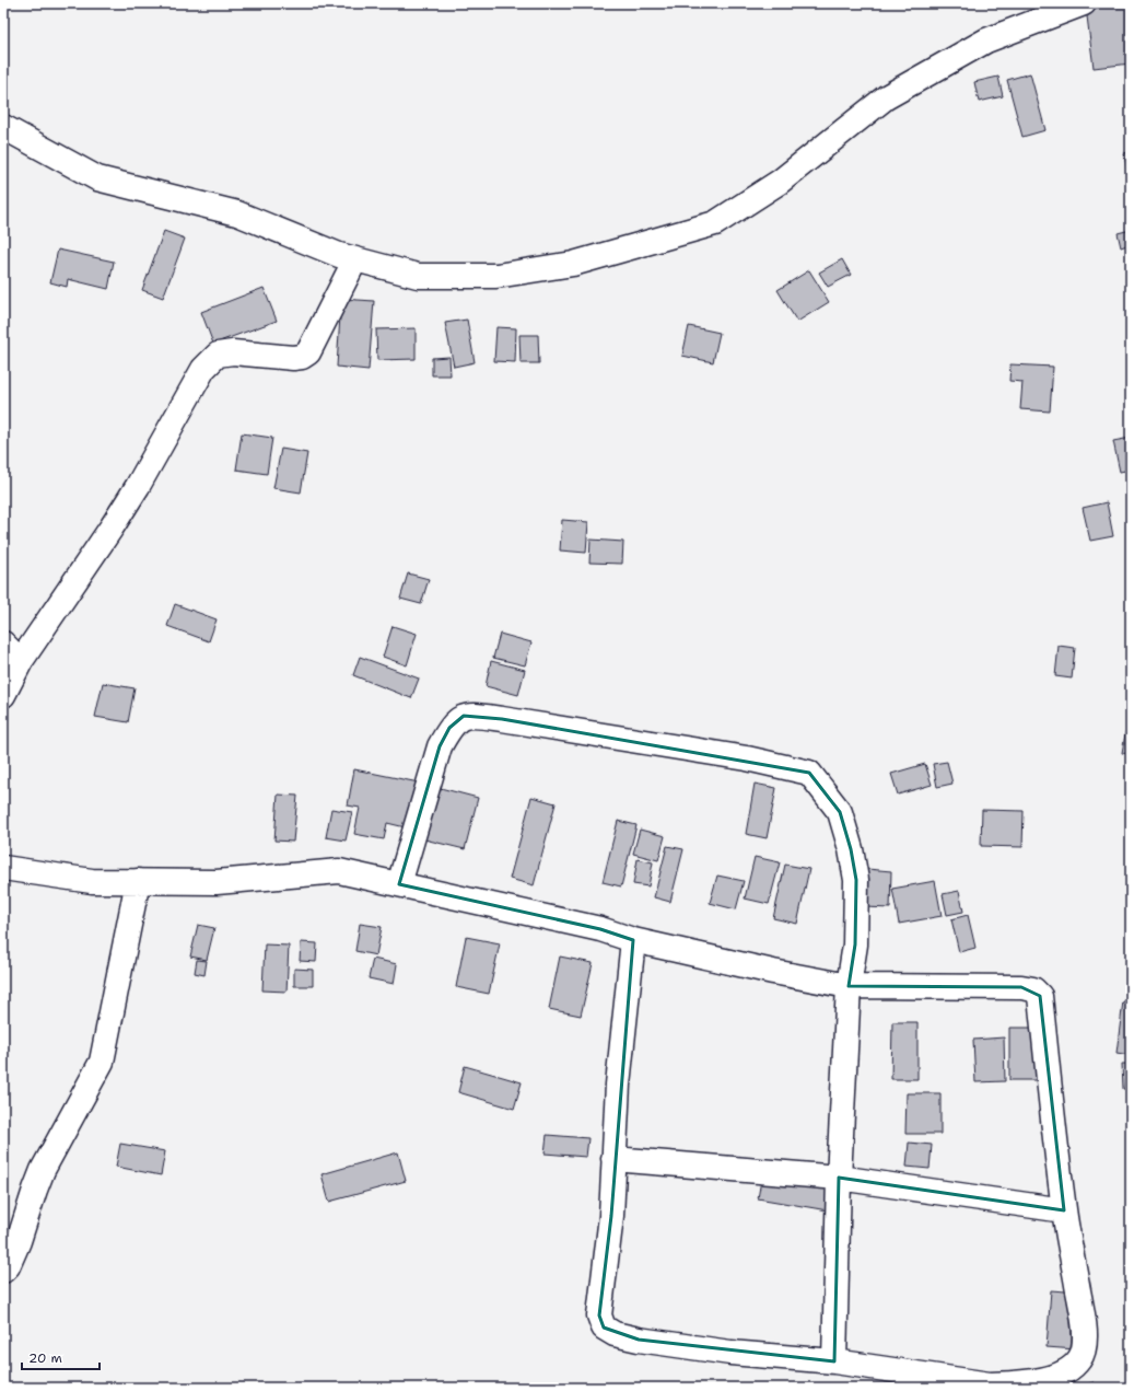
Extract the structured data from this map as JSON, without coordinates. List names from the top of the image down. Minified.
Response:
{"scale_bar":"20 m"}
